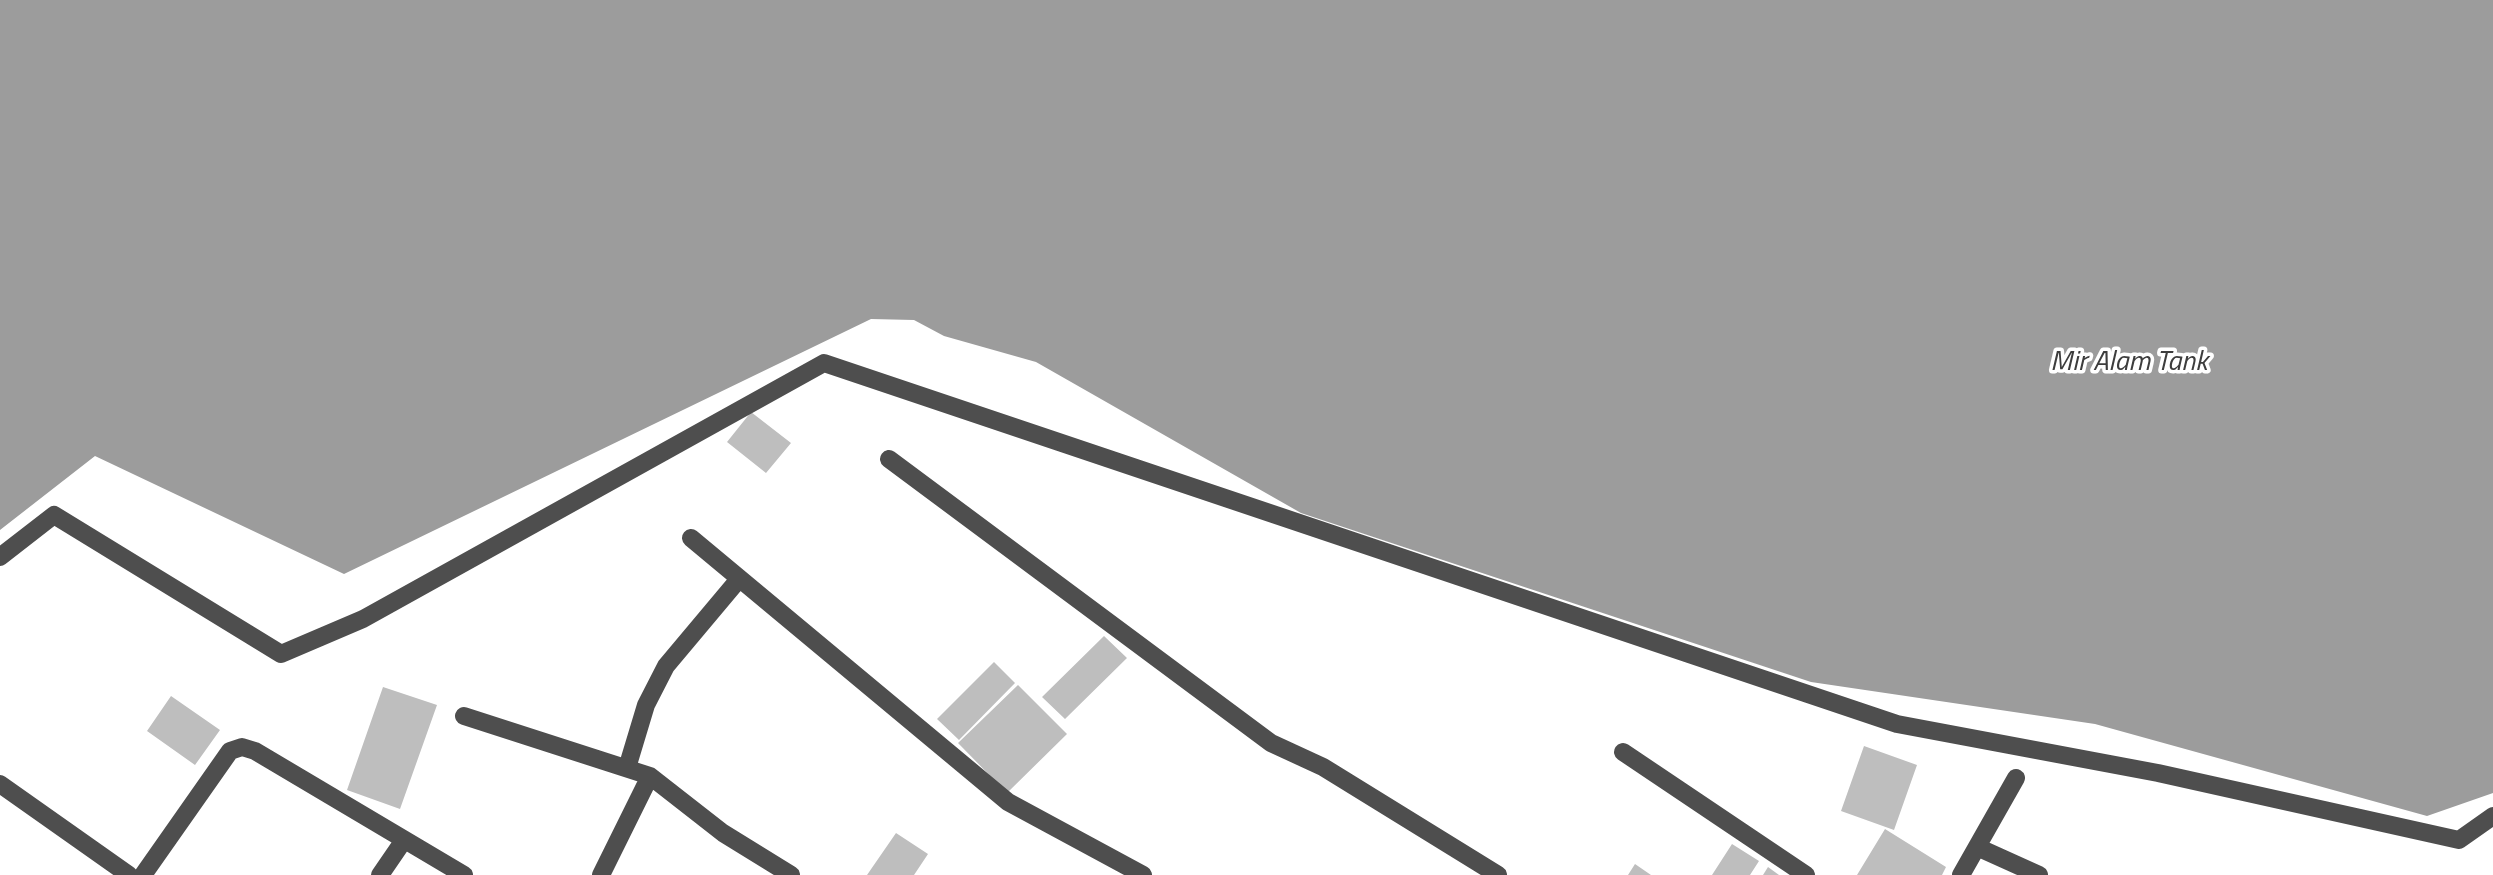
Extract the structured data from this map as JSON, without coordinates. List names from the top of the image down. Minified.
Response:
{"water":["Mir Alam Tank"]}
